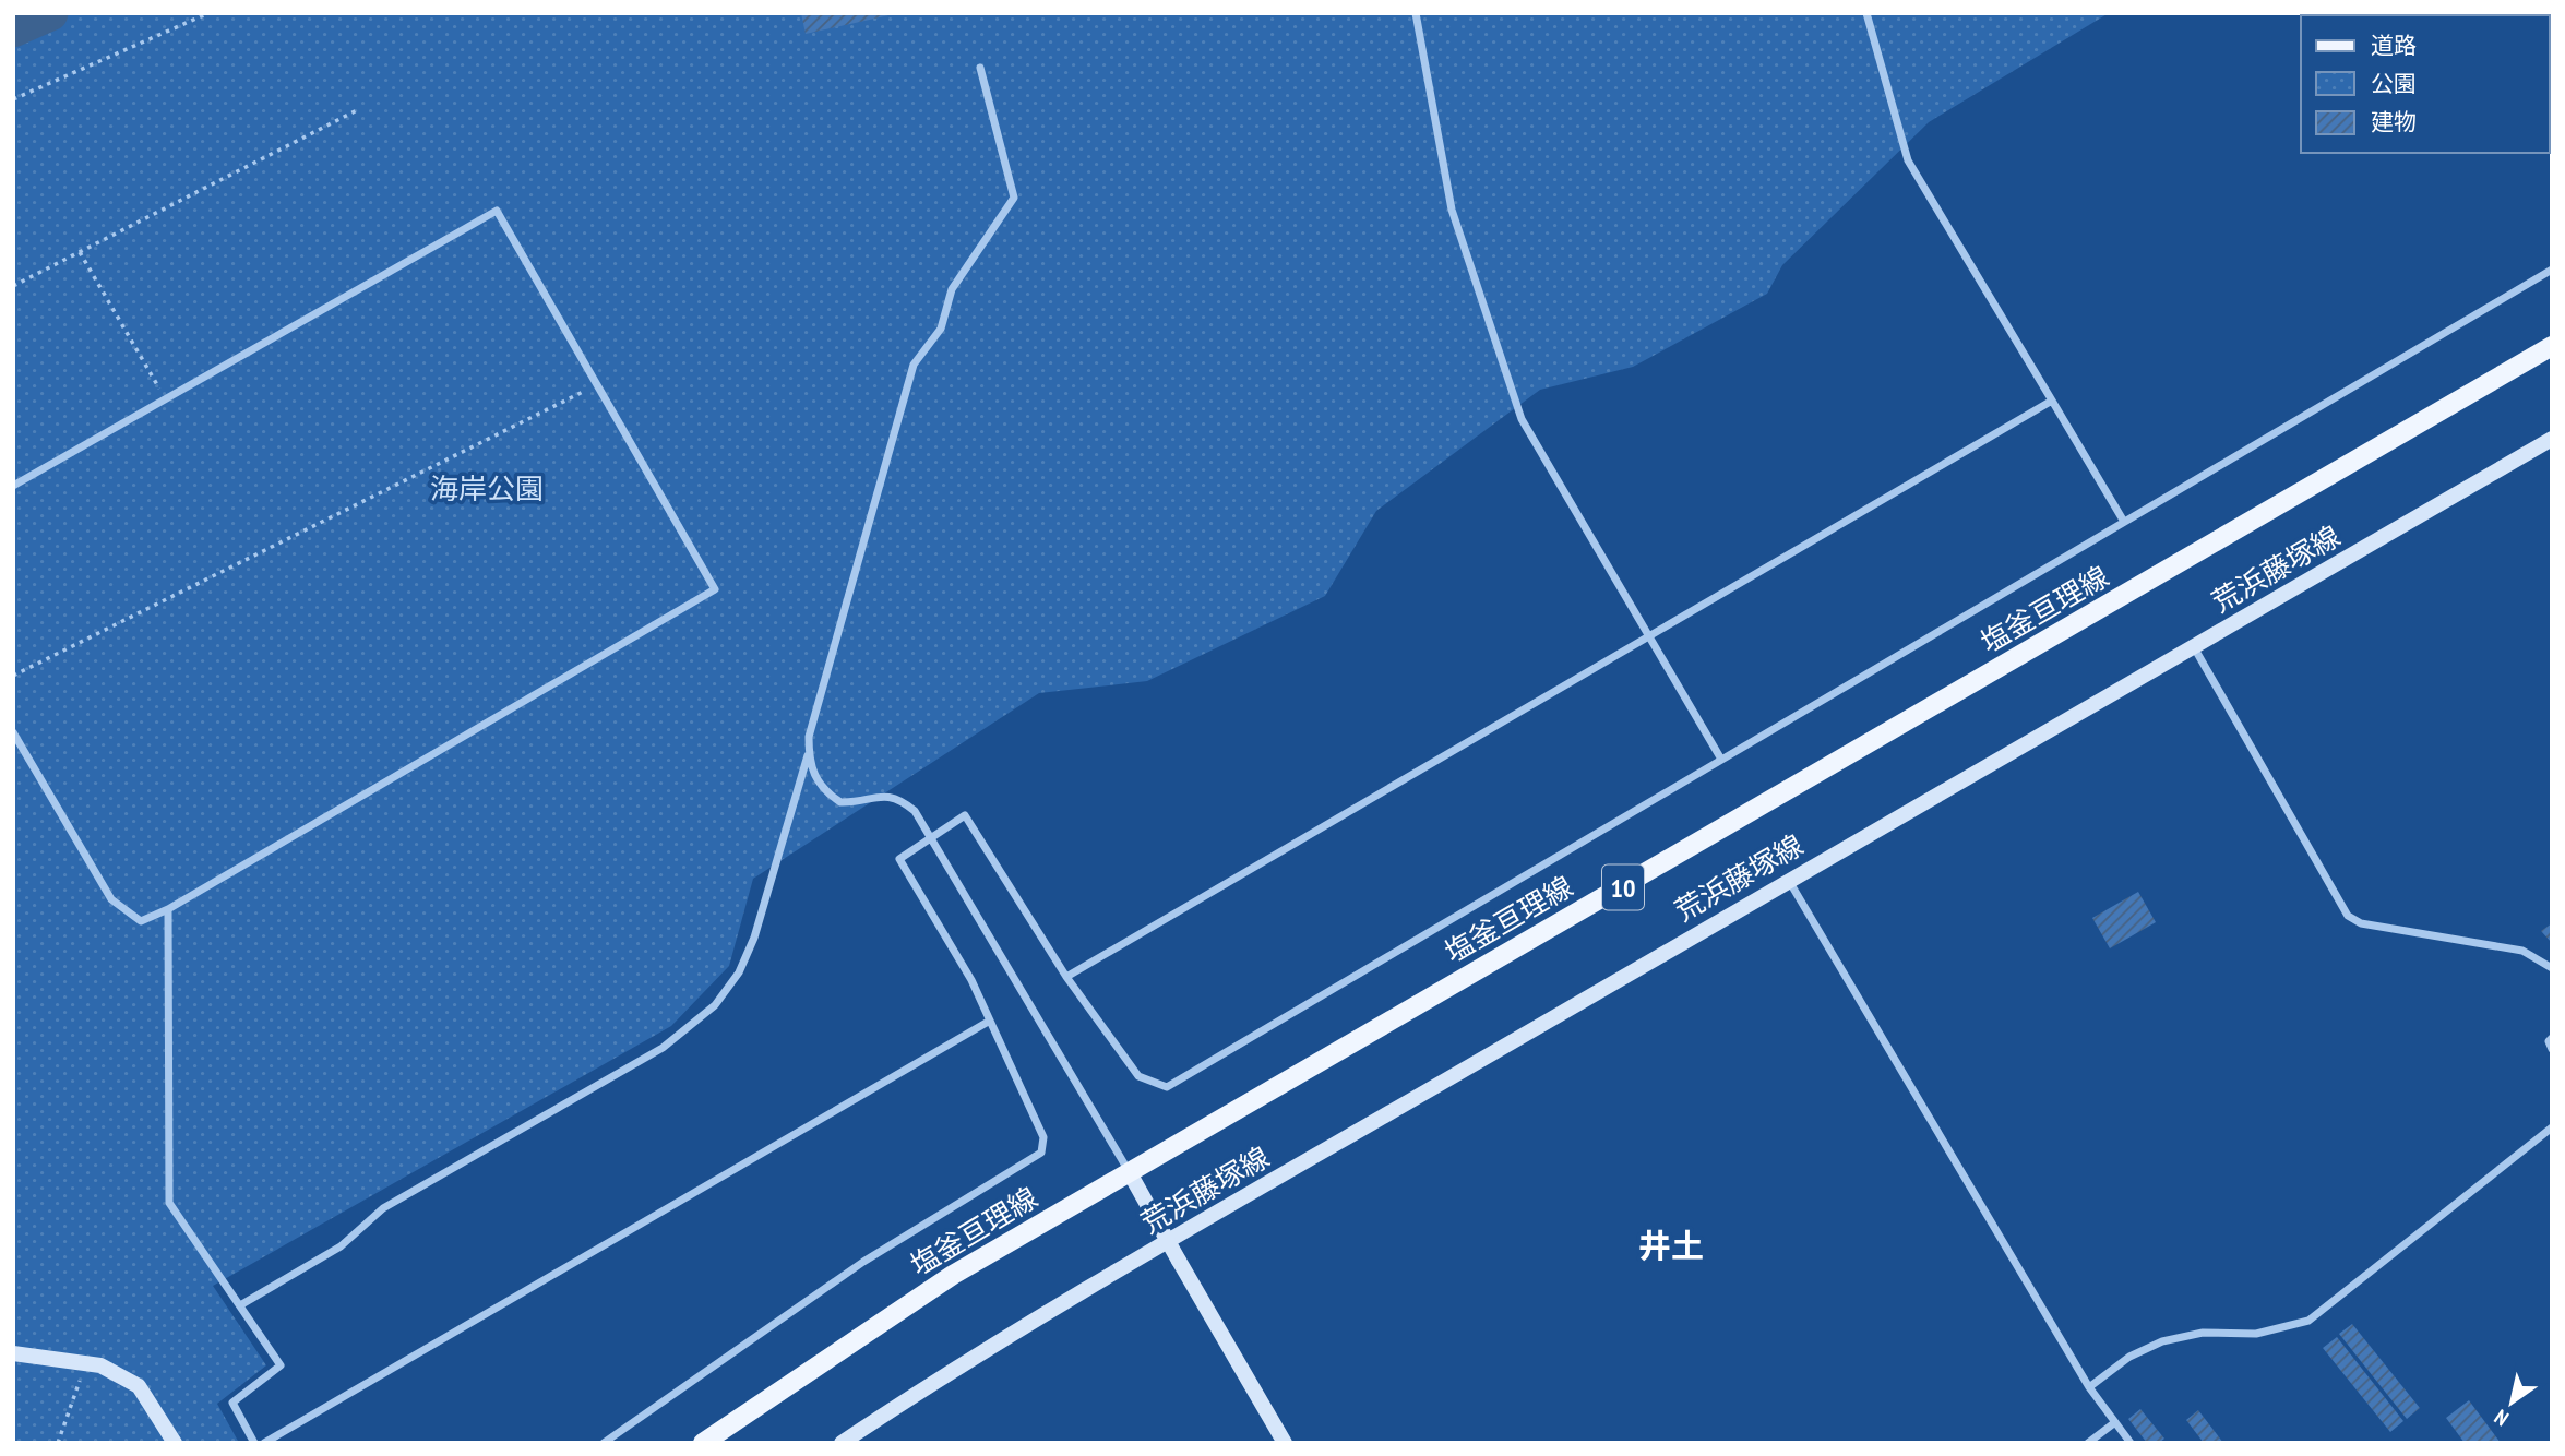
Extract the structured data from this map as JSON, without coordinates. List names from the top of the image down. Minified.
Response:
{"streets":{"main road":["塩釜亘理線","10"],"street":["荒浜藤塚線"]},"districts":["井土"],"parks":["海岸公園"],"legend":["道路","公園","建物"],"north":"bottom left"}
